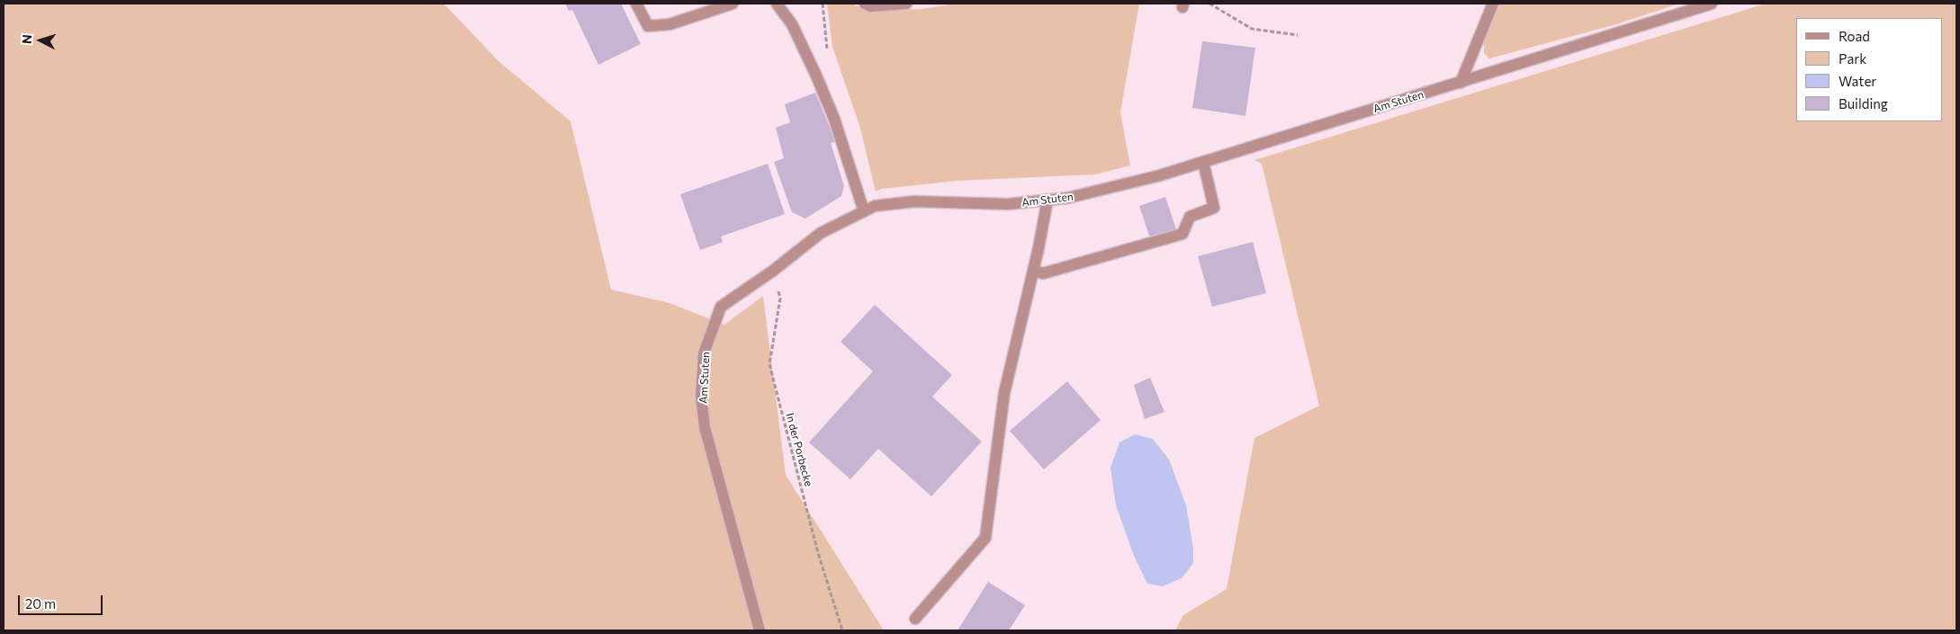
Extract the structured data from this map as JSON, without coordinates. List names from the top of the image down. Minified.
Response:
{"streets":{"street":["Am Stuten"],"path":["In der Porbecke"]},"crossings":[["Am Stuten","In der Porbecke"]],"legend":["Road","Park","Water","Building"],"scale_bar":"20 m","north":"left"}
